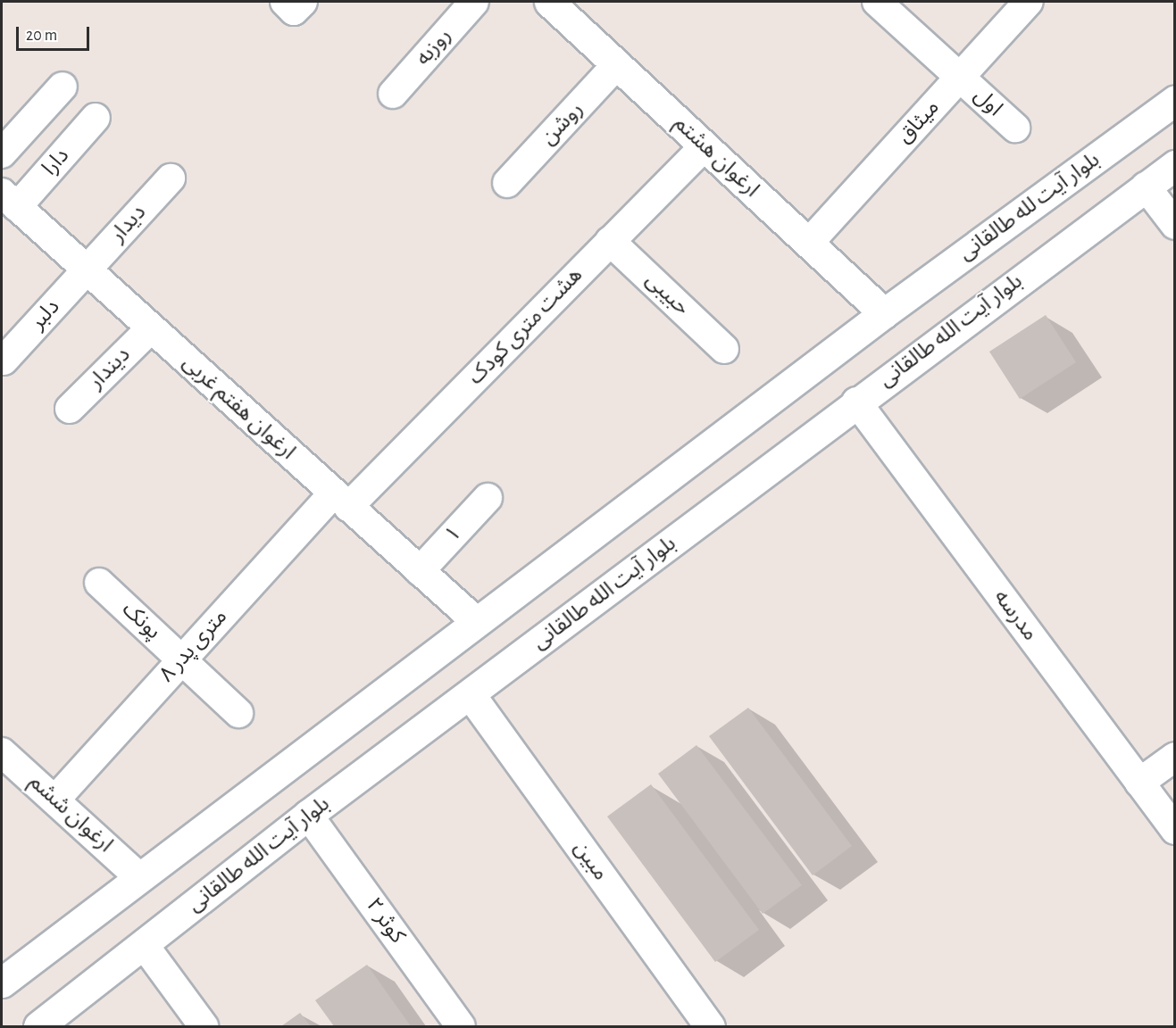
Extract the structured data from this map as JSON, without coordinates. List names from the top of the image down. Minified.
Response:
{"streets":{"street":["روزبه","اول","میثاق","روشن","ارغوان هشتم","دارا","بلوار آیت لله طالقانی","دیدار","حبیبی","دلبر","هشت متری کودک","بلوار آیت الله طالقانی","دیندار","ارغوان هفتم غربی","۱","مدرسه","پونک","۸ متری پدر","ارغوان ششم","مبین","کوثر ۲"]},"crossings":[["اول","میثاق"],["میثاق","ارغوان هشتم"],["روشن","ارغوان هشتم"],["ارغوان هشتم","بلوار آیت لله طالقانی"],["ارغوان هشتم","هشت متری کودک"],["دارا","ارغوان هفتم غربی"],["دیدار","دلبر"],["دیدار","ارغوان هفتم غربی"],["حبیبی","هشت متری کودک"],["دلبر","ارغوان هفتم غربی"],["هشت متری کودک","ارغوان هفتم غربی"],["هشت متری کودک","۸ متری پدر"],["بلوار آیت الله طالقانی","مدرسه"],["بلوار آیت الله طالقانی","مبین"],["بلوار آیت الله طالقانی","کوثر ۲"],["دیندار","ارغوان هفتم غربی"],["ارغوان هفتم غربی","۱"],["ارغوان هفتم غربی","۸ متری پدر"],["پونک","۸ متری پدر"],["۸ متری پدر","ارغوان ششم"]],"scale_bar":"20 m"}
